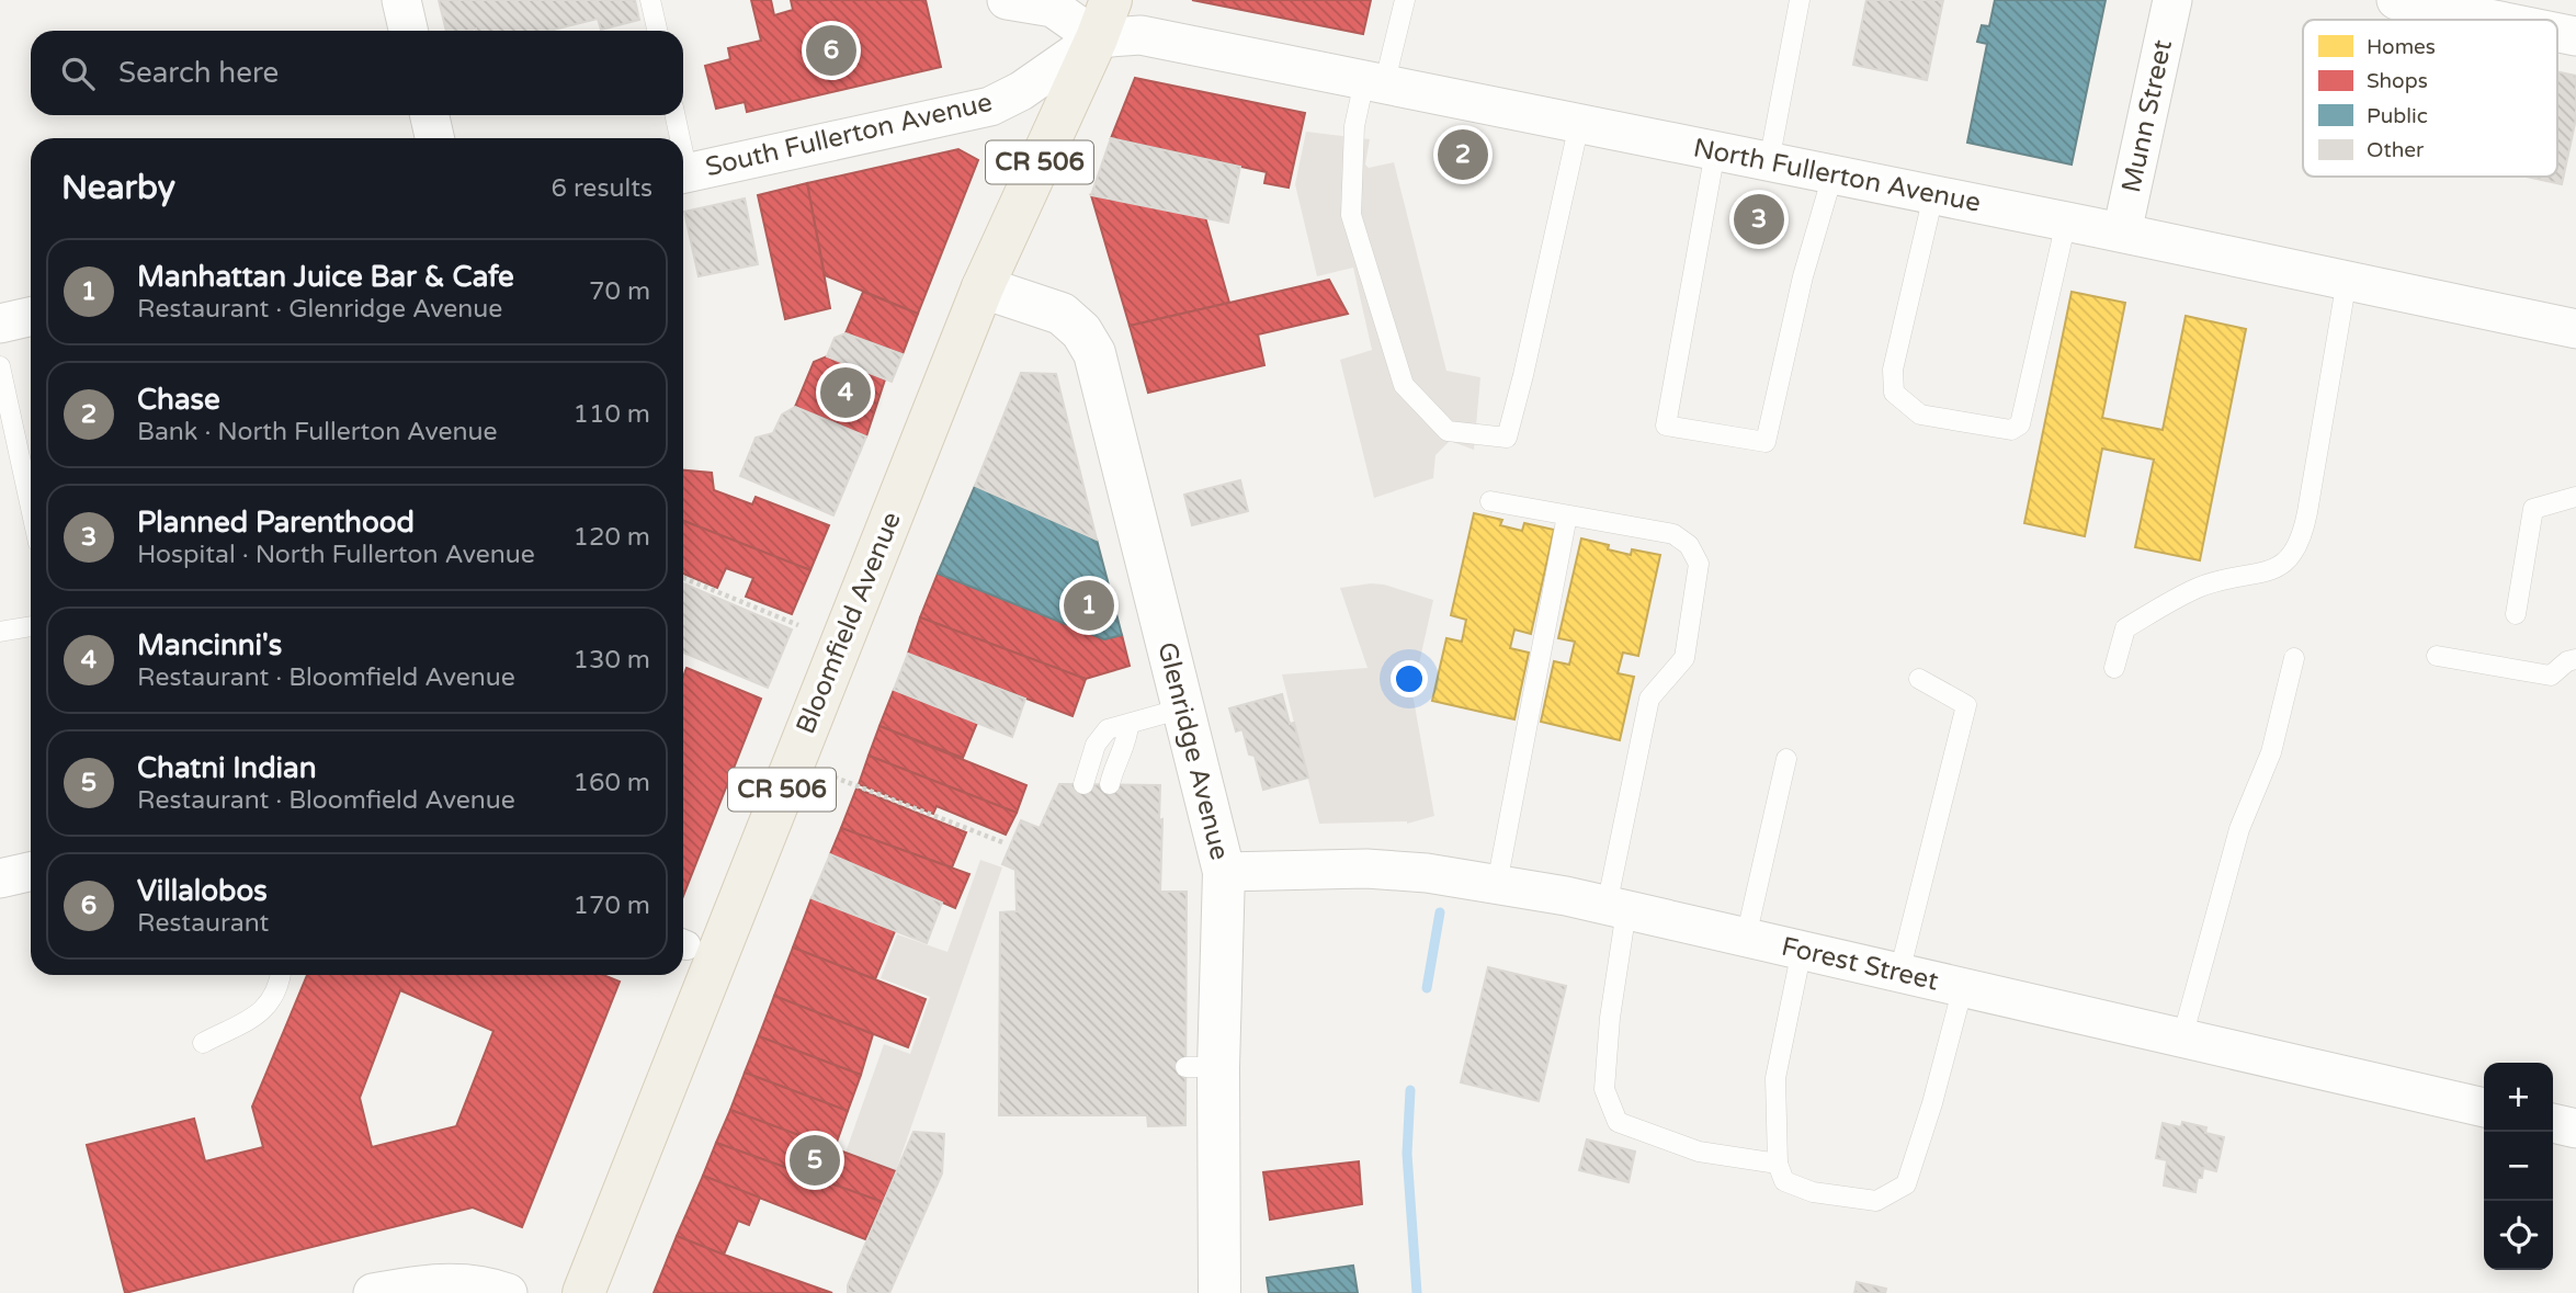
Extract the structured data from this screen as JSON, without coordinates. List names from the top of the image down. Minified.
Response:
{"streets":{"main road":["CR 506","Bloomfield Avenue"],"street":["Munn Street","South Fullerton Avenue","North Fullerton Avenue","Glenridge Avenue","Forest Street"]},"crossings":[["Munn Street","North Fullerton Avenue"],["South Fullerton Avenue","North Fullerton Avenue"],["South Fullerton Avenue","Bloomfield Avenue"],["North Fullerton Avenue","Bloomfield Avenue"],["Bloomfield Avenue","Glenridge Avenue"],["Glenridge Avenue","Forest Street"]],"legend":["Homes","Shops","Public","Other"],"page":{"pins":["6","2","3","4","1","5"],"search":"Search here","heading":["Nearby","6 results"],"list":[{"mark":"1","name":"Manhattan Juice Bar & Cafe","note":"Restaurant · Glenridge Avenue","value":"70 m"},{"mark":"2","name":"Chase","note":"Bank · North Fullerton Avenue","value":"110 m"},{"mark":"3","name":"Planned Parenthood","note":"Hospital · North Fullerton Avenue","value":"120 m"},{"mark":"4","name":"Mancinni's","note":"Restaurant · Bloomfield Avenue","value":"130 m"},{"mark":"5","name":"Chatni Indian","note":"Restaurant · Bloomfield Avenue","value":"160 m"},{"mark":"6","name":"Villalobos","note":"Restaurant","value":"170 m"}],"map_buttons":["+","−"]}}
